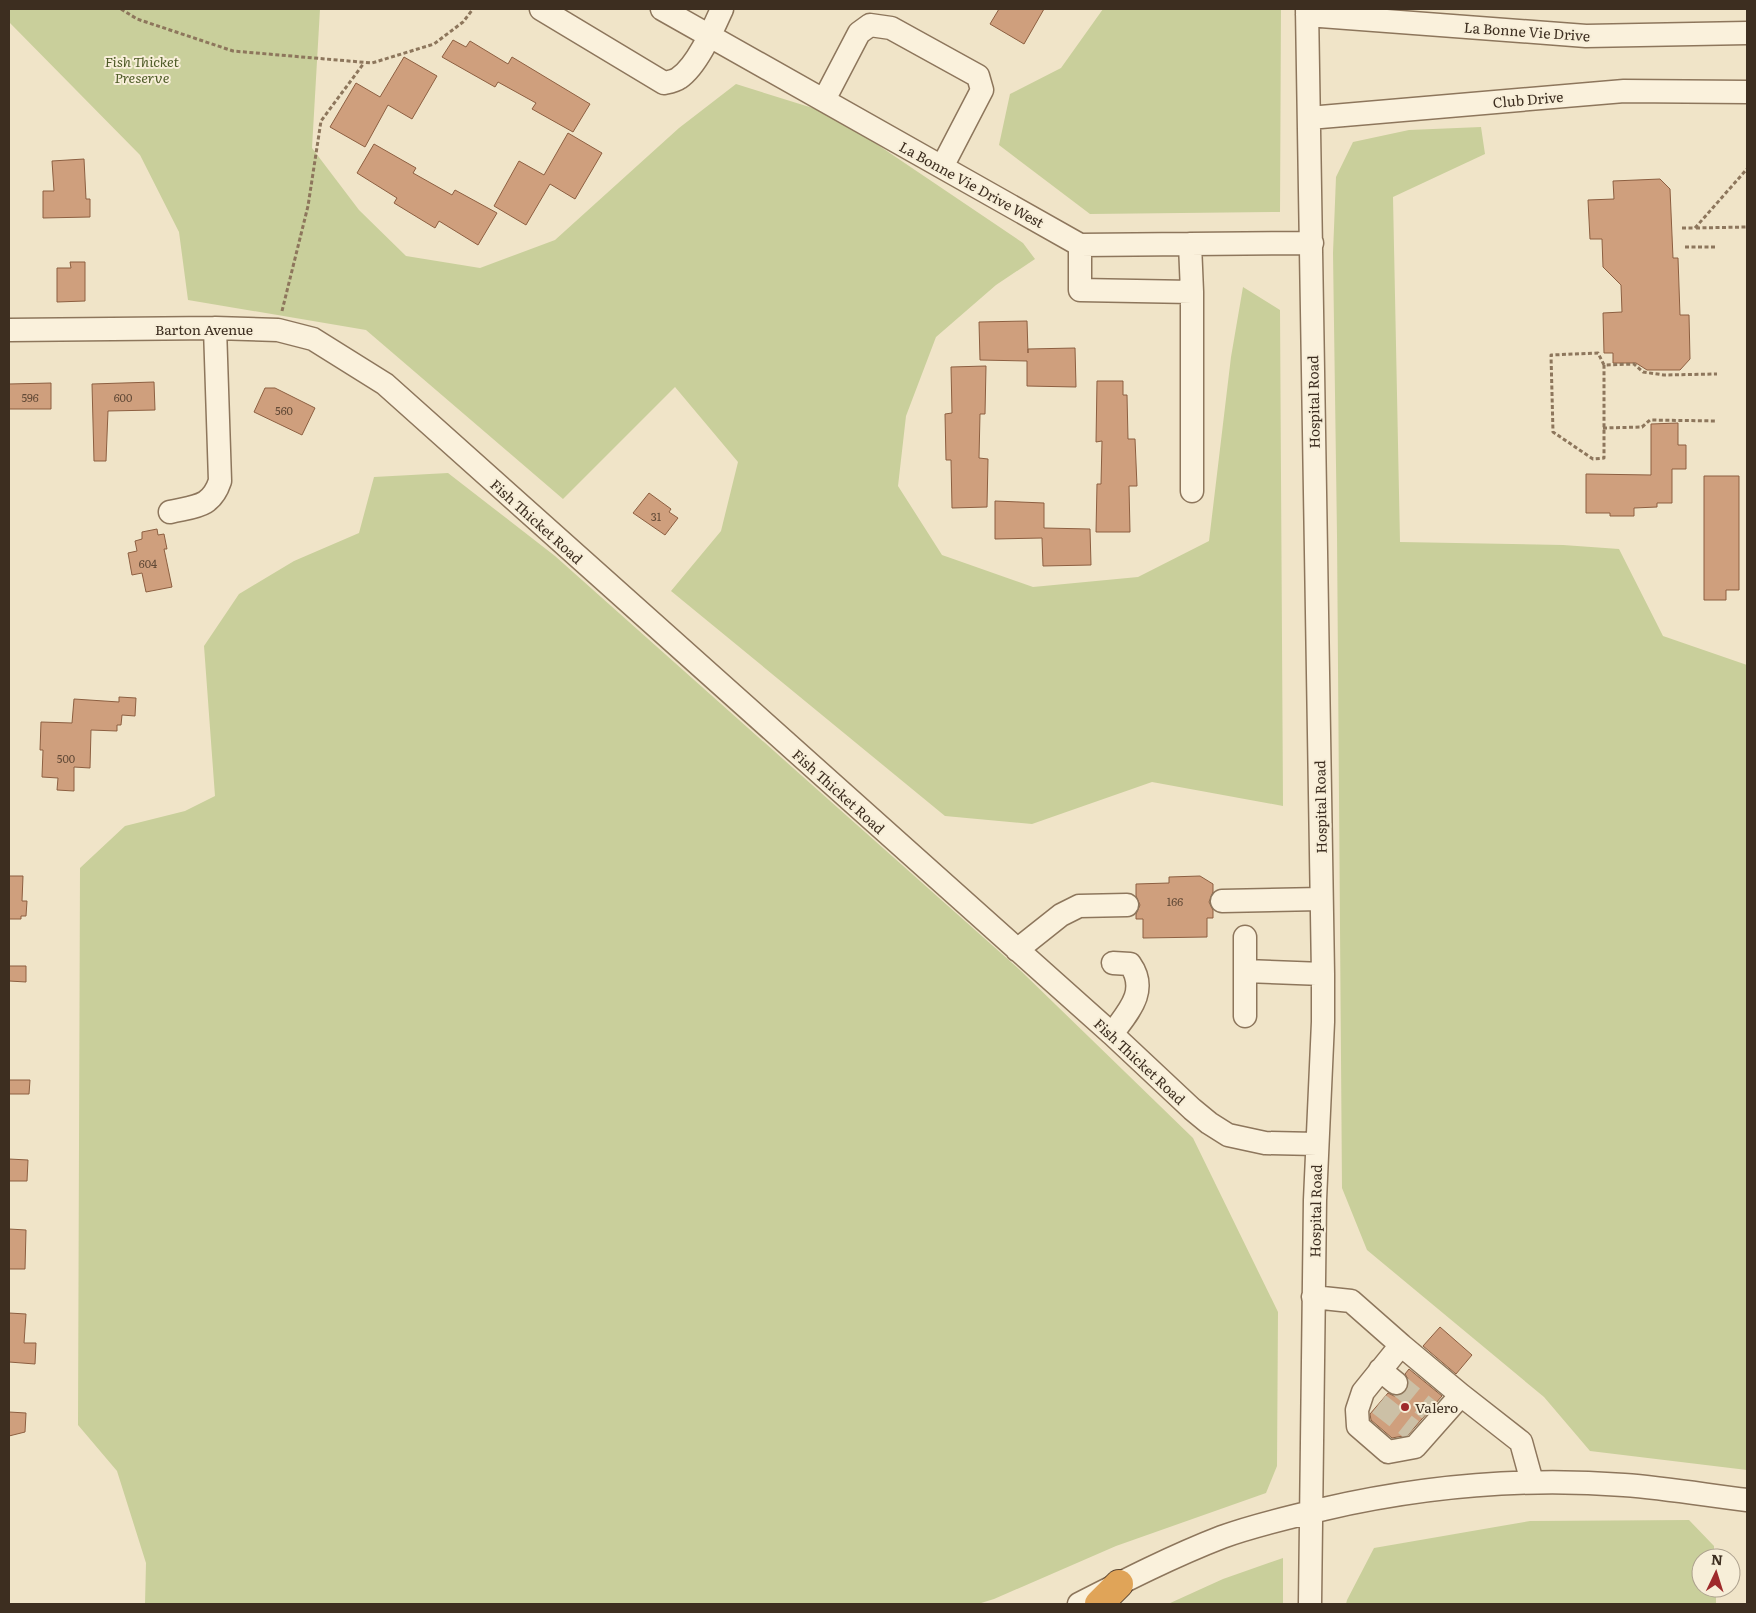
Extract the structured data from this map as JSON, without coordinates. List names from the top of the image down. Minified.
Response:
{"streets":{"street":["La Bonne Vie Drive","Club Drive","La Bonne Vie Drive West","Barton Avenue","Hospital Road","Fish Thicket Road"]},"crossings":[["La Bonne Vie Drive","Hospital Road"],["Club Drive","Hospital Road"],["La Bonne Vie Drive West","Hospital Road"],["Barton Avenue","Fish Thicket Road"],["Hospital Road","Fish Thicket Road"]],"parks":["Fish Thicket Preserve"],"places":["Valero"],"house_numbers":["596","600","560","31","604","500","166"],"north":"top"}
